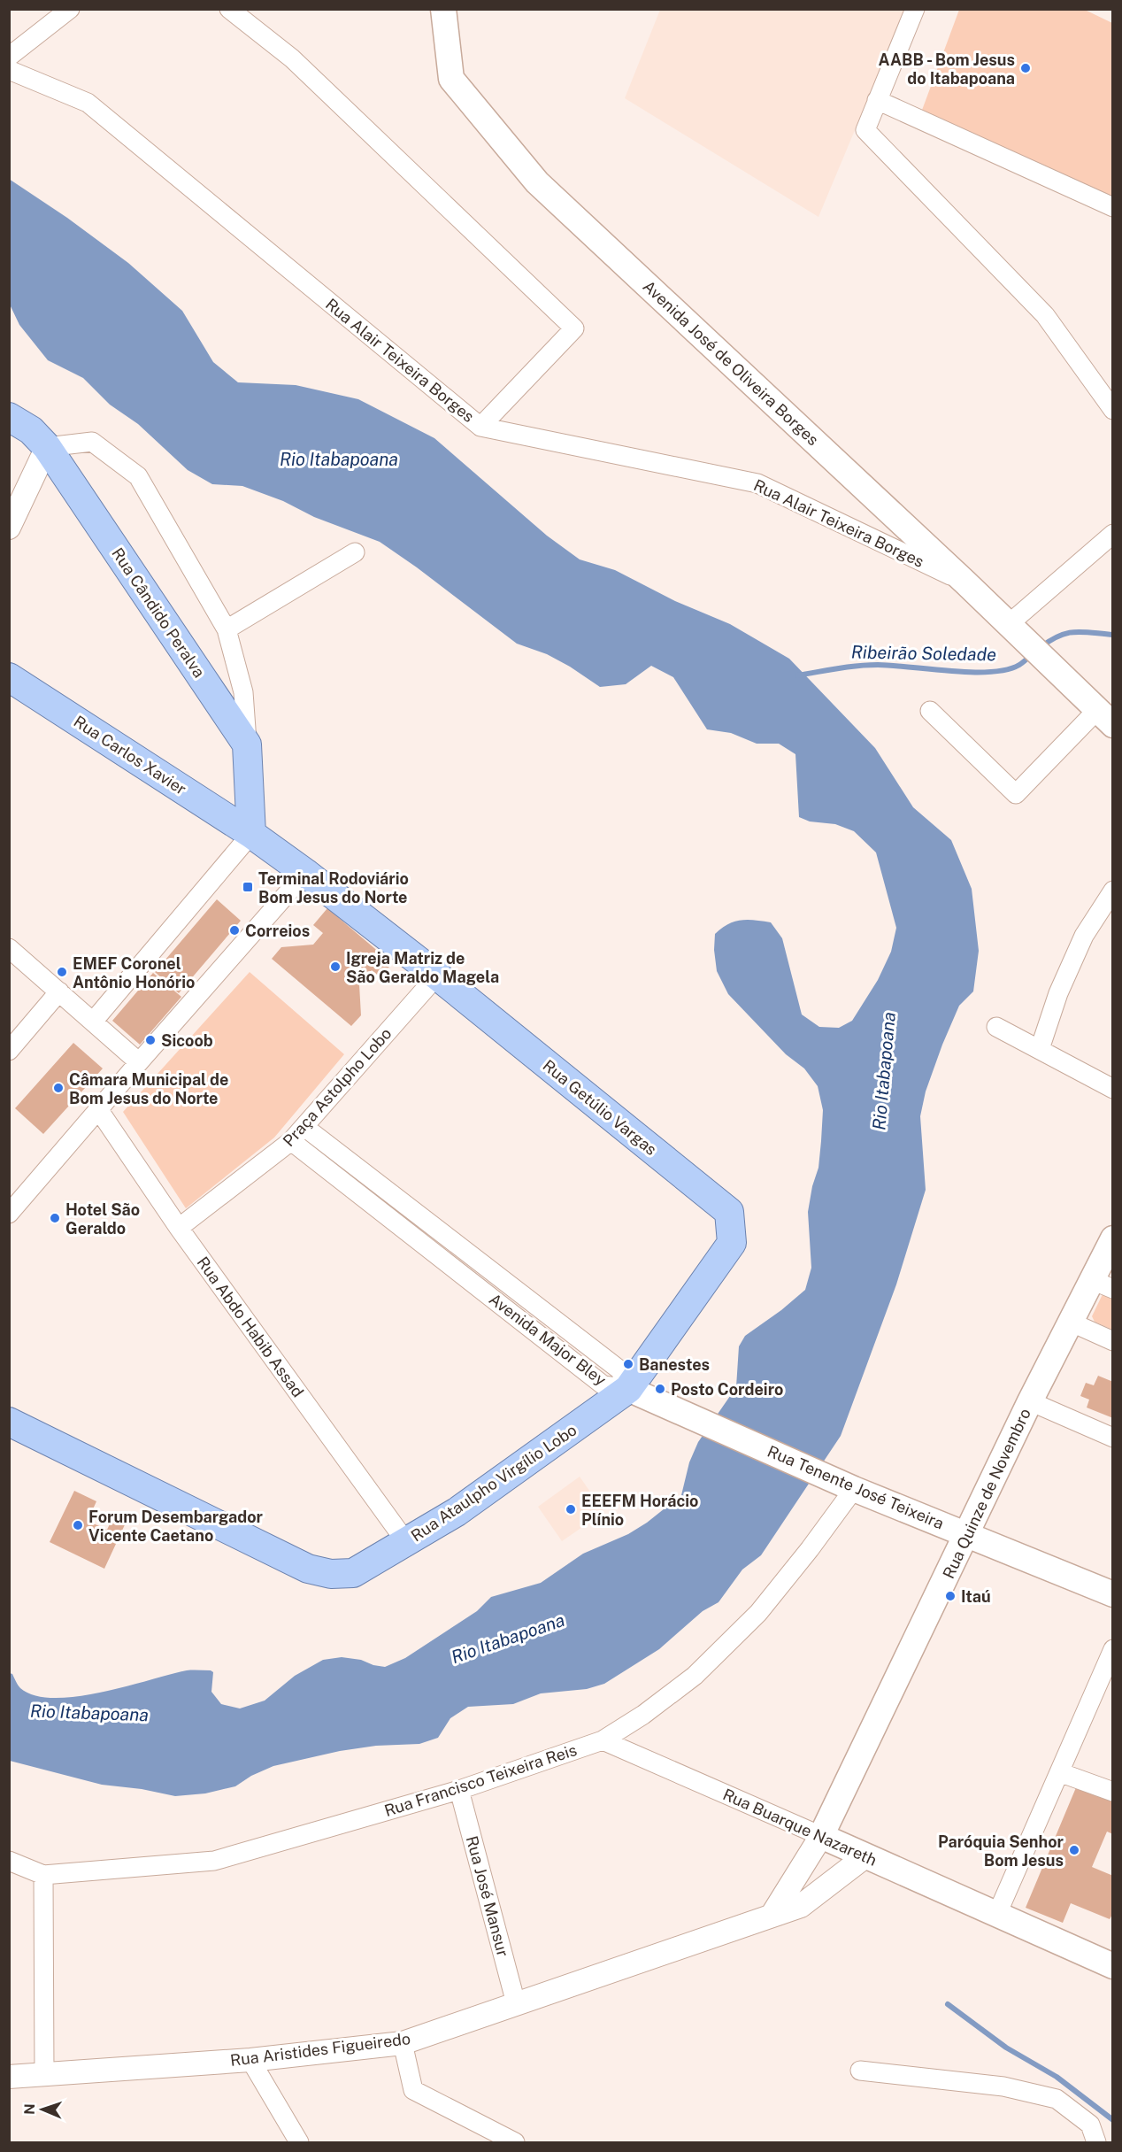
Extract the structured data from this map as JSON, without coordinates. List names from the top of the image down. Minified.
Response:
{"streets":{"main road":["Avenida José de Oliveira Borges","Rua Cândido Peralva","Rua Carlos Xavier","Rua Getúlio Vargas","Rua Ataulpho Virgílio Lobo","Rua Tenente José Teixeira","Rua Quinze de Novembro","Rua Buarque Nazareth"],"street":["Rua Alair Teixeira Borges","Praça Astolpho Lobo","Rua Abdo Habib Assad","Avenida Major Bley","Rua Francisco Teixeira Reis","Rua José Mansur","Rua Aristides Figueiredo"]},"crossings":[["Rua Alair Teixeira Borges","Avenida José de Oliveira Borges"],["Rua Carlos Xavier","Rua Getúlio Vargas"],["Praça Astolpho Lobo","Rua Getúlio Vargas"],["Praça Astolpho Lobo","Rua Abdo Habib Assad"],["Praça Astolpho Lobo","Avenida Major Bley"],["Rua Getúlio Vargas","Avenida Major Bley"],["Rua Getúlio Vargas","Rua Ataulpho Virgílio Lobo"],["Rua Getúlio Vargas","Rua Tenente José Teixeira"],["Rua Abdo Habib Assad","Rua Ataulpho Virgílio Lobo"],["Avenida Major Bley","Rua Ataulpho Virgílio Lobo"],["Avenida Major Bley","Rua Tenente José Teixeira"],["Rua Ataulpho Virgílio Lobo","Rua Tenente José Teixeira"],["Rua Tenente José Teixeira","Rua Quinze de Novembro"],["Rua Tenente José Teixeira","Rua Francisco Teixeira Reis"],["Rua Quinze de Novembro","Rua Buarque Nazareth"],["Rua Francisco Teixeira Reis","Rua Buarque Nazareth"],["Rua Francisco Teixeira Reis","Rua José Mansur"],["Rua Buarque Nazareth","Rua Aristides Figueiredo"],["Rua José Mansur","Rua Aristides Figueiredo"]],"water":["Rio Itabapoana","Ribeirão Soledade"],"places":{"other":["AABB - Bom Jesus do Itabapoana","Correios","Igreja Matriz de São Geraldo Magela","EMEF Coronel Antônio Honório","Sicoob","Câmara Municipal de Bom Jesus do Norte","Hotel São Geraldo","Banestes","Posto Cordeiro","EEEFM Horácio Plínio","Forum Desembargador Vicente Caetano","Itaú","Paróquia Senhor Bom Jesus"],"transit":["Terminal Rodoviário Bom Jesus do Norte"]},"north":"left"}
